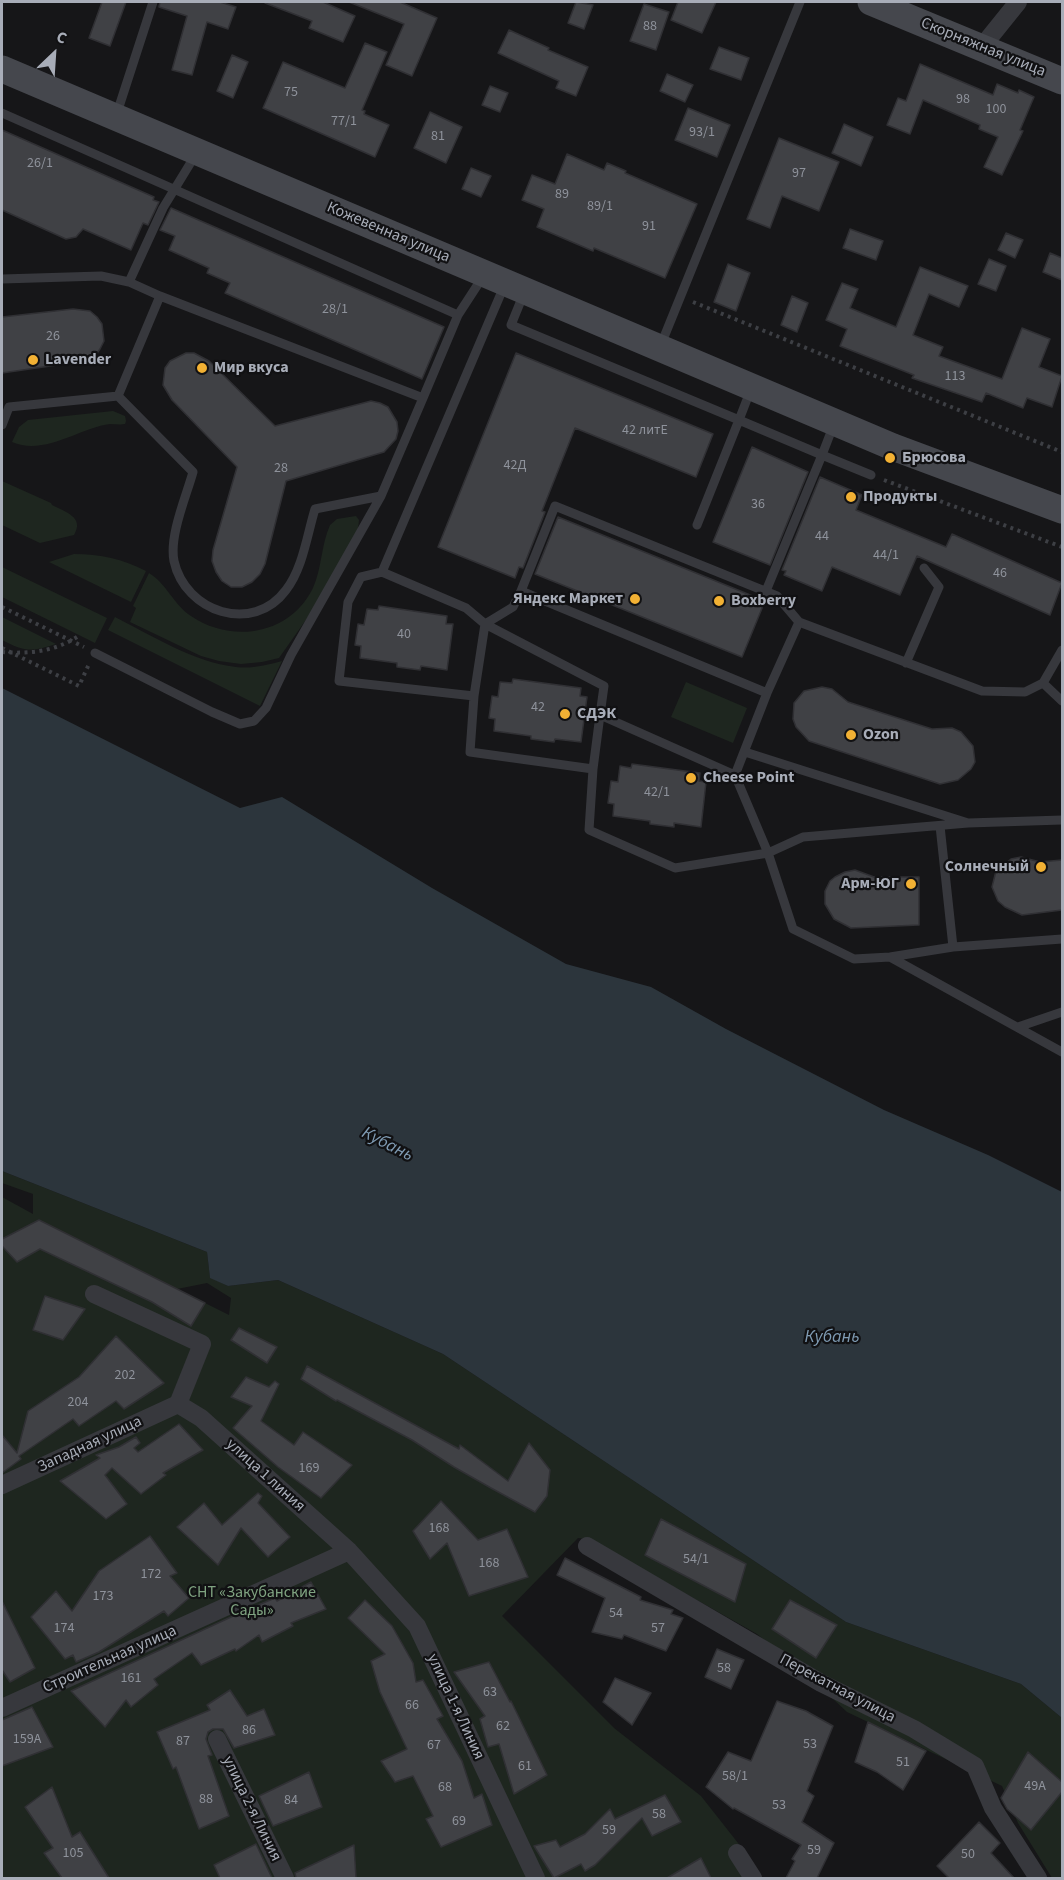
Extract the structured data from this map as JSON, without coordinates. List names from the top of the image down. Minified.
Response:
{"streets":{"main road":["Скорняжная улица","Кожевенная улица"],"street":["Западная улица","улица 1 линия","Строительная улица","Перекатная улица","улица 1-я Линия","улица 2-я Линия"]},"crossings":[["Западная улица","улица 1 линия"],["улица 1 линия","Строительная улица"],["улица 1 линия","улица 1-я Линия"],["Строительная улица","улица 1-я Линия"]],"water":["Кубань"],"parks":["СНТ «Закубанские Сады»"],"places":["Lavender","Мир вкуса","Брюсова","Продукты","Яндекс Маркет","Boxberry","СДЭК","Ozon","Cheese Point","Солнечный","Арм-ЮГ"],"house_numbers":["88","75","98","100","77/1","93/1","81","26/1","97","89","89/1","91","28/1","26","113","42 литЕ","42Д","28","36","44","44/1","46","40","42","42/1","202","204","169","168","54/1","168","172","173","54","174","57","58","161","63","66","62","86","159А","87","53","67","51","61","58/1","49А","68","88","84","53","58","69","59","59","105","50"],"north":"top right"}
